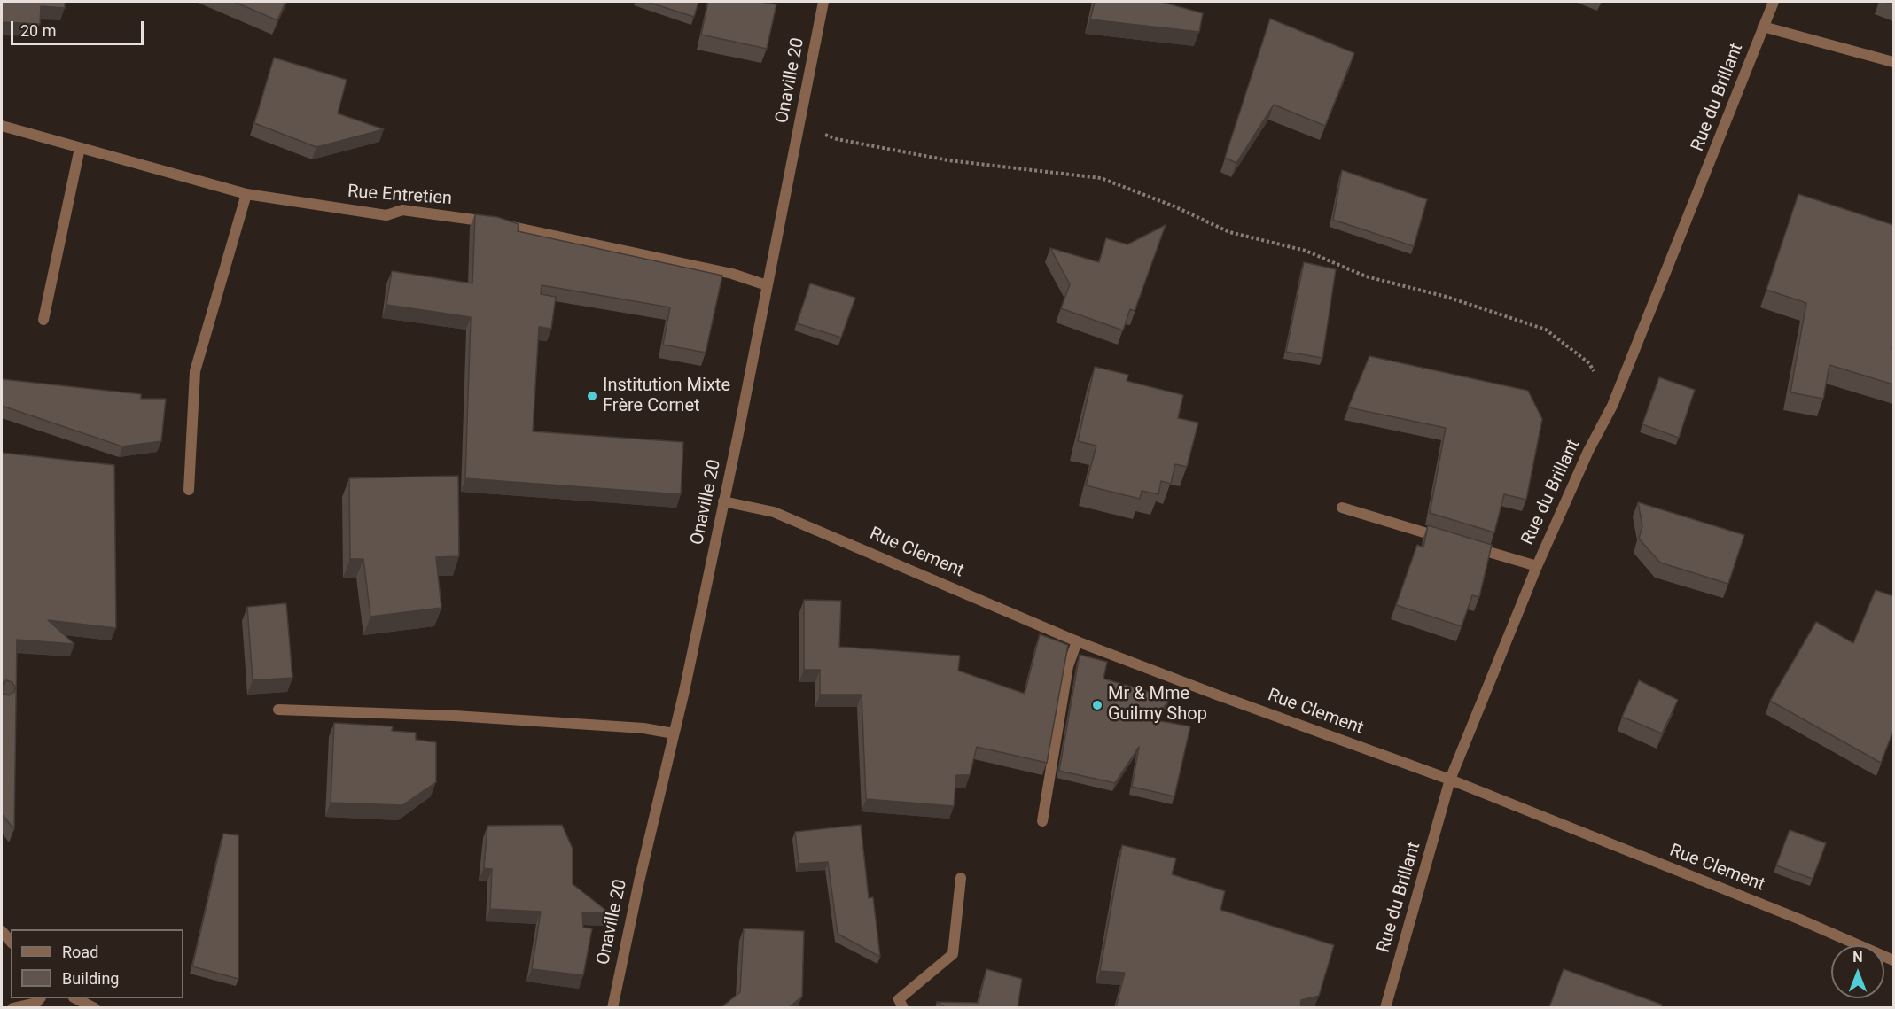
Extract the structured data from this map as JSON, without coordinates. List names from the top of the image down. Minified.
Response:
{"streets":{"street":["Onaville 20","Rue du Brillant","Rue Entretien","Rue Clement"]},"crossings":[["Onaville 20","Rue Entretien"],["Onaville 20","Rue Clement"],["Rue du Brillant","Rue Clement"]],"places":["Institution Mixte Frère Cornet","Mr & Mme Guilmy Shop"],"legend":["Road","Building"],"scale_bar":"20 m","north":"top"}
